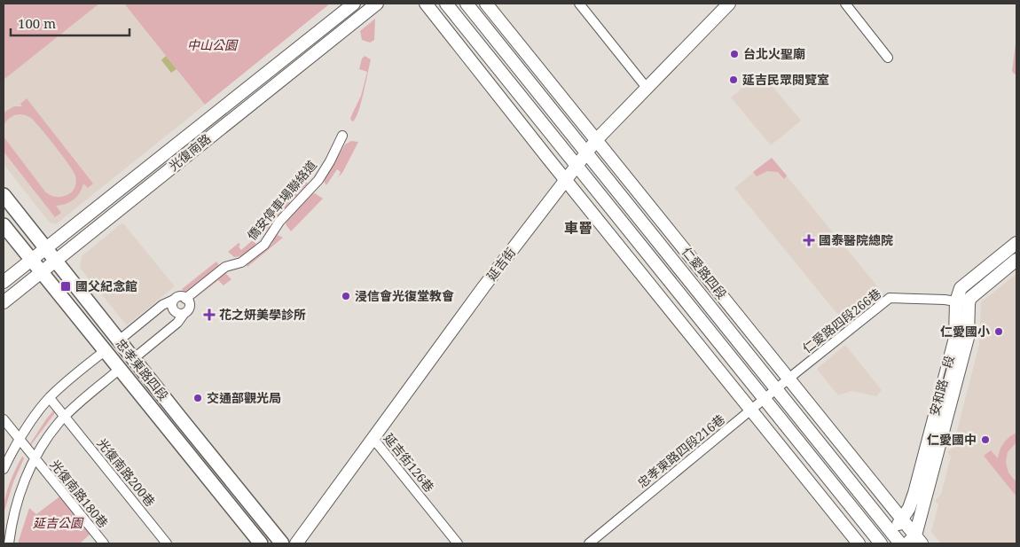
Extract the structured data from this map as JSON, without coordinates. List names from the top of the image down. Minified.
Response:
{"streets":{"main road":["光復南路","延吉街","仁愛路四段","忠孝東路四段","安和路一段"],"street":["僑安停車場聯絡道","仁愛路四段266巷","忠孝東路四段216巷","延吉街126巷","光復南路200巷","光復南路180巷"]},"crossings":[["光復南路","忠孝東路四段"],["延吉街","仁愛路四段"],["延吉街","延吉街126巷"],["仁愛路四段","仁愛路四段266巷"],["仁愛路四段","安和路一段"],["仁愛路四段","忠孝東路四段216巷"],["仁愛路四段266巷","安和路一段"],["仁愛路四段266巷","忠孝東路四段216巷"]],"districts":["車罾"],"parks":["中山公園","延吉公園"],"places":{"other":["台北火聖廟","延吉民眾閱覽室","浸信會光復堂教會","仁愛國小","交通部觀光局","仁愛國中"],"health":["國泰醫院總院","花之妍美學診所"],"transit":["國父紀念館"]},"scale_bar":"100 m"}
